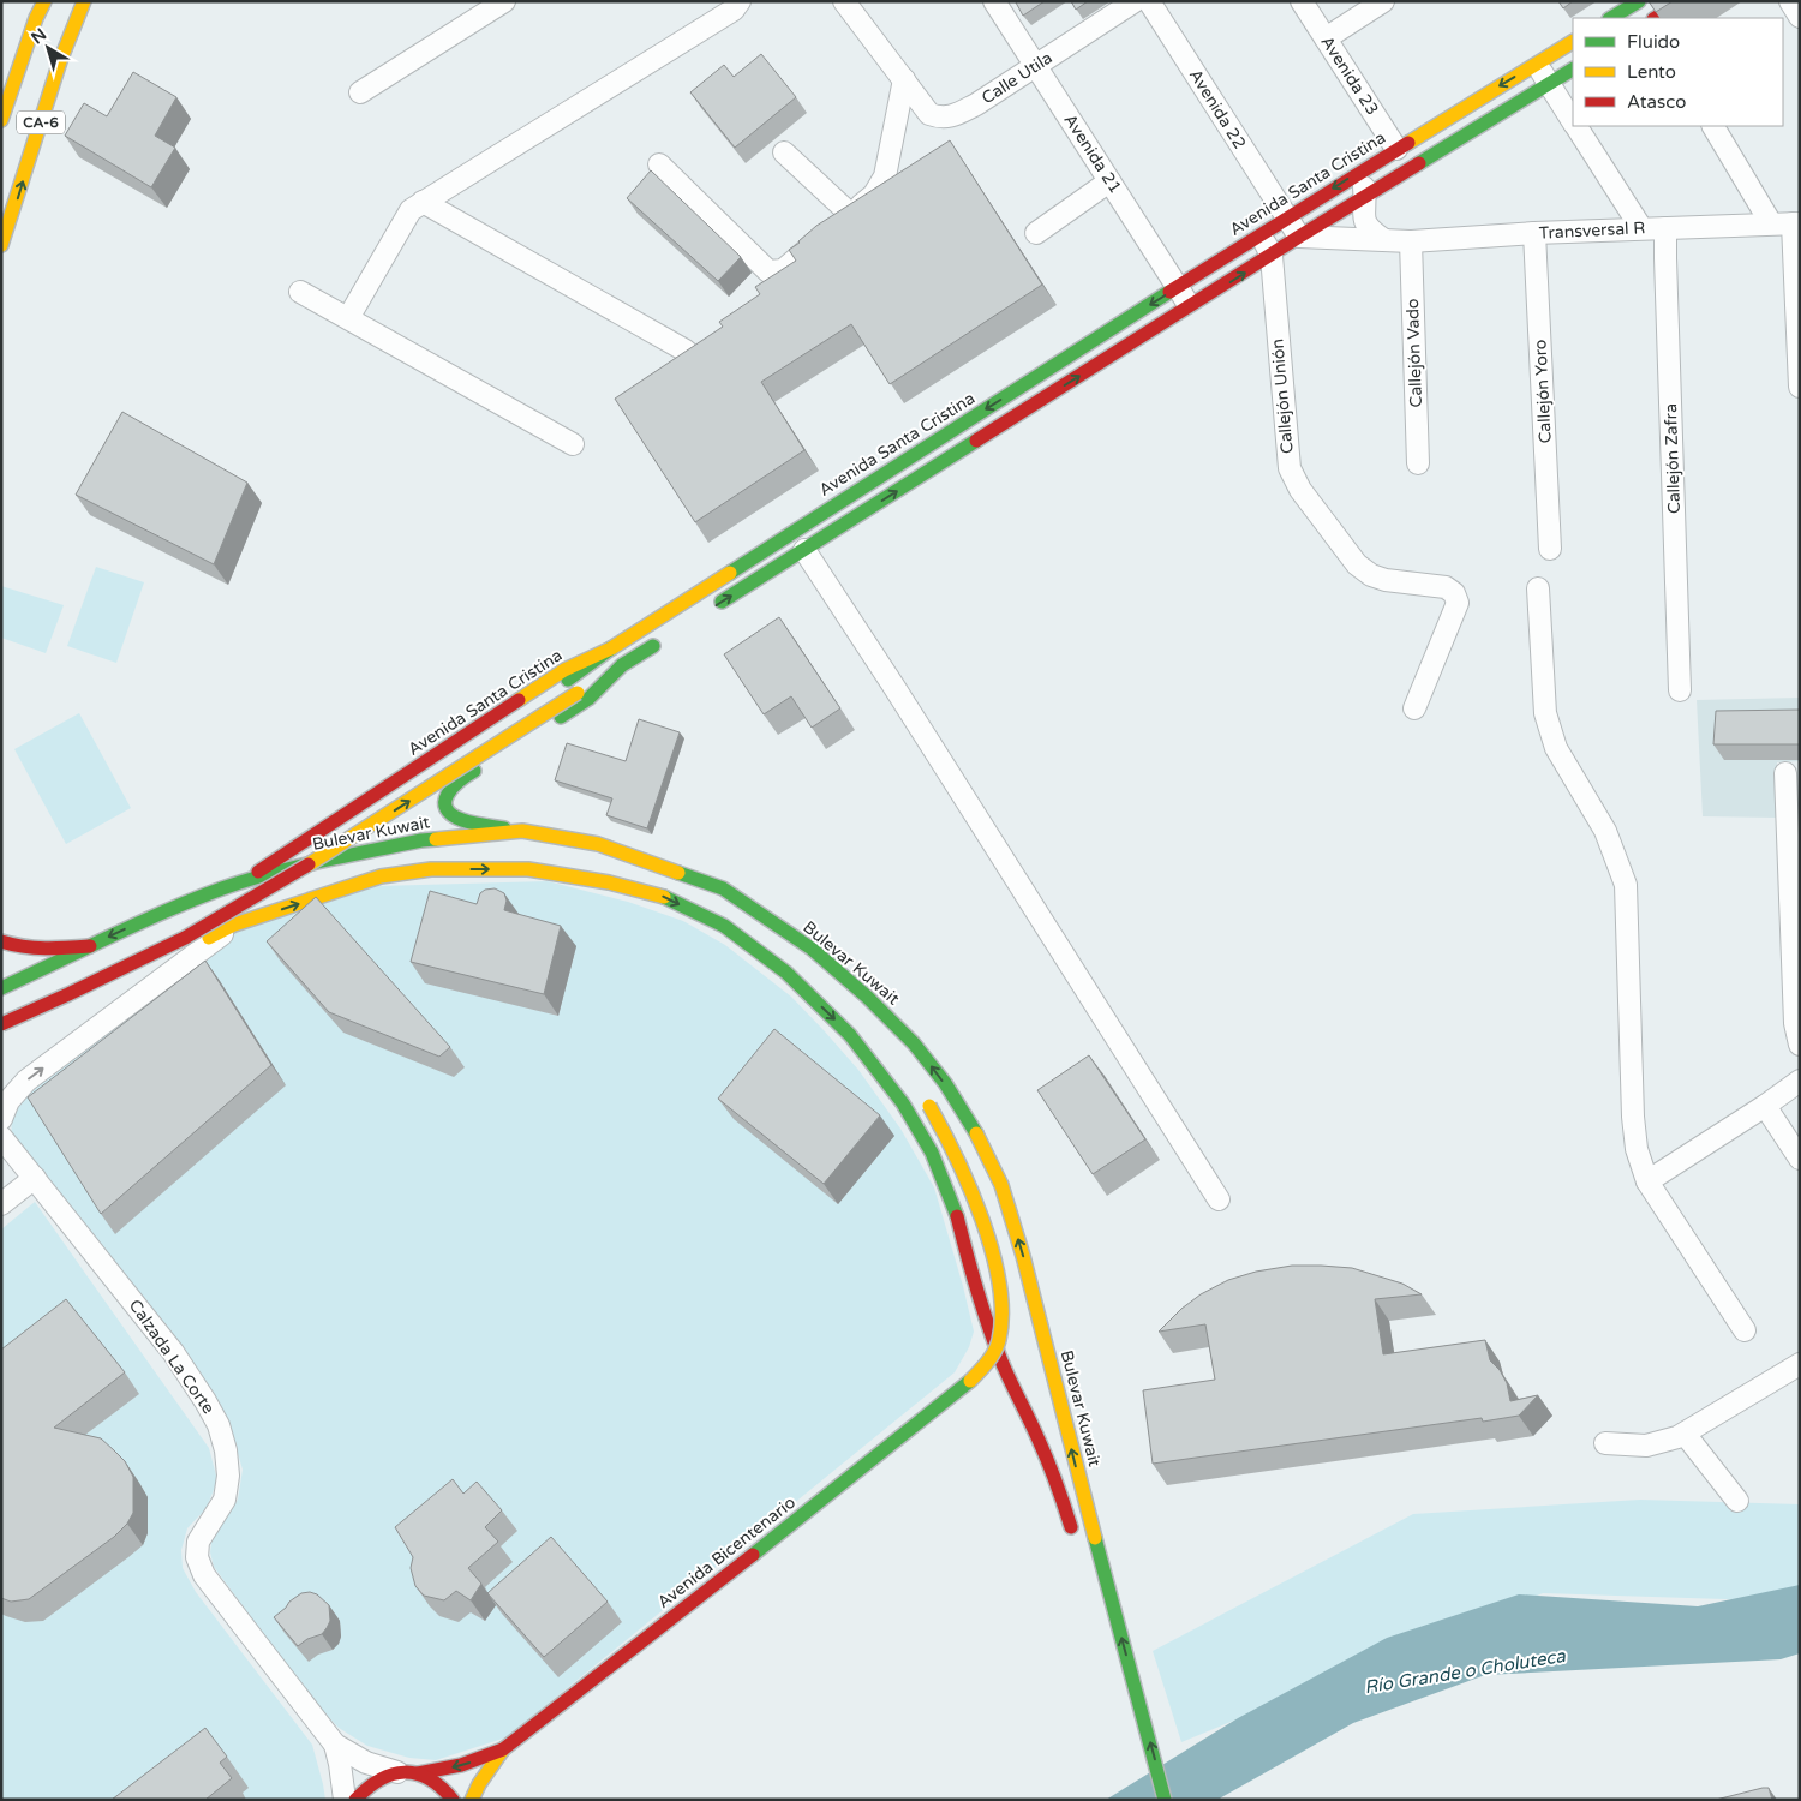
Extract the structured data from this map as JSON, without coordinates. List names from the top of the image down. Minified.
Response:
{"streets":{"main road":["CA-6","Avenida Santa Cristina","Bulevar Kuwait","Avenida Bicentenario"],"street":["Avenida 23","Calle Utila","Avenida 22","Avenida 21","Transversal R","Callejón Vado","Callejón Yoro","Callejón Unión","Callejón Zafra","Calzada La Corte"]},"crossings":[["Avenida 23","Avenida Santa Cristina"],["Calle Utila","Avenida 21"],["Avenida 22","Avenida Santa Cristina"],["Avenida 21","Avenida Santa Cristina"],["Avenida Santa Cristina","Callejón Unión"],["Avenida Santa Cristina","Bulevar Kuwait"],["Transversal R","Callejón Vado"],["Transversal R","Callejón Yoro"],["Transversal R","Callejón Zafra"],["Calzada La Corte","Avenida Bicentenario"]],"water":["Río Grande o Choluteca"],"legend":["Fluido","Lento","Atasco"],"north":"top left"}
